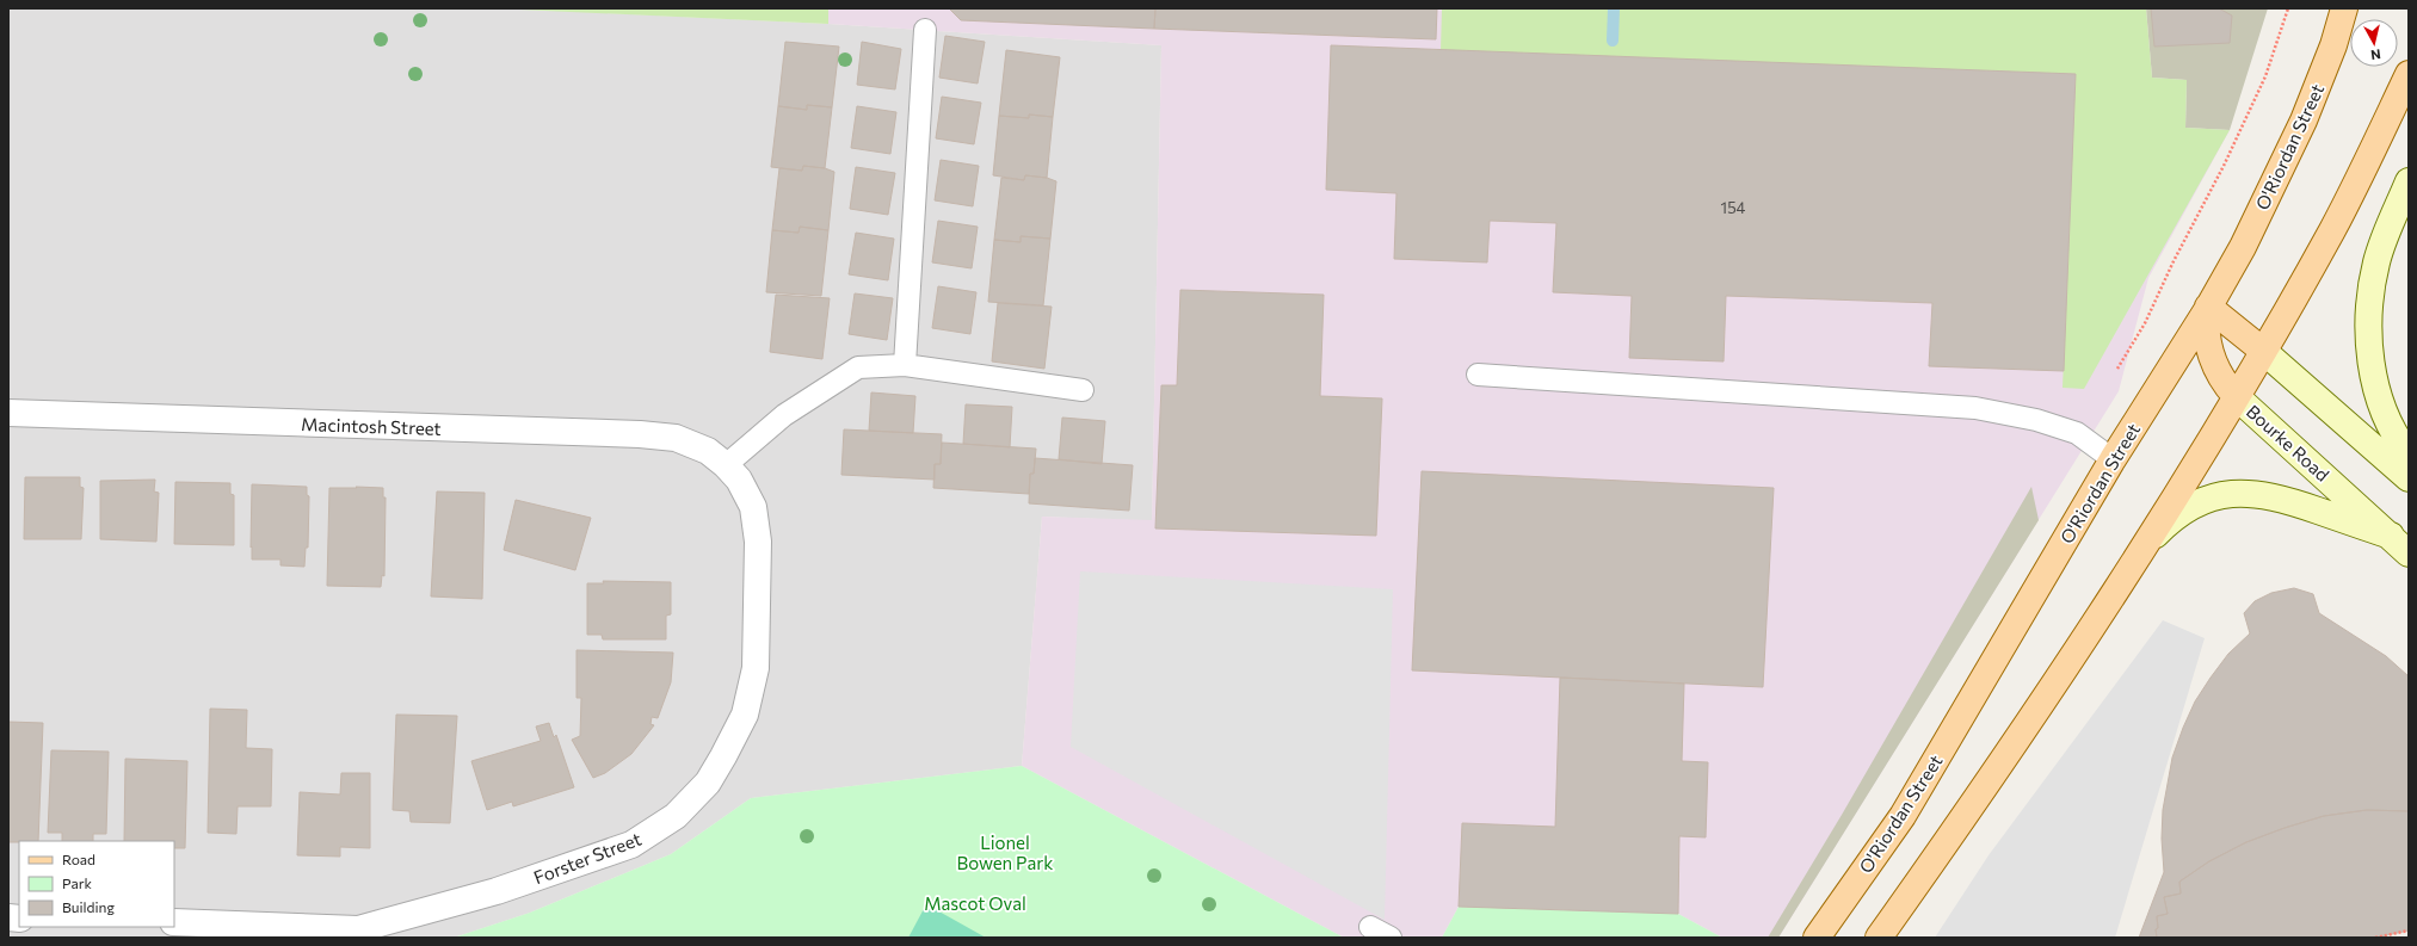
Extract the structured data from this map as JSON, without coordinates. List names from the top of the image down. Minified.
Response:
{"streets":{"main road":["O'Riordan Street","Bourke Road"],"street":["Macintosh Street","Forster Street"]},"crossings":[["O'Riordan Street","Bourke Road"],["Macintosh Street","Forster Street"]],"parks":["Lionel Bowen Park","Mascot Oval"],"house_numbers":["154"],"legend":["Road","Park","Building"],"north":"bottom"}
